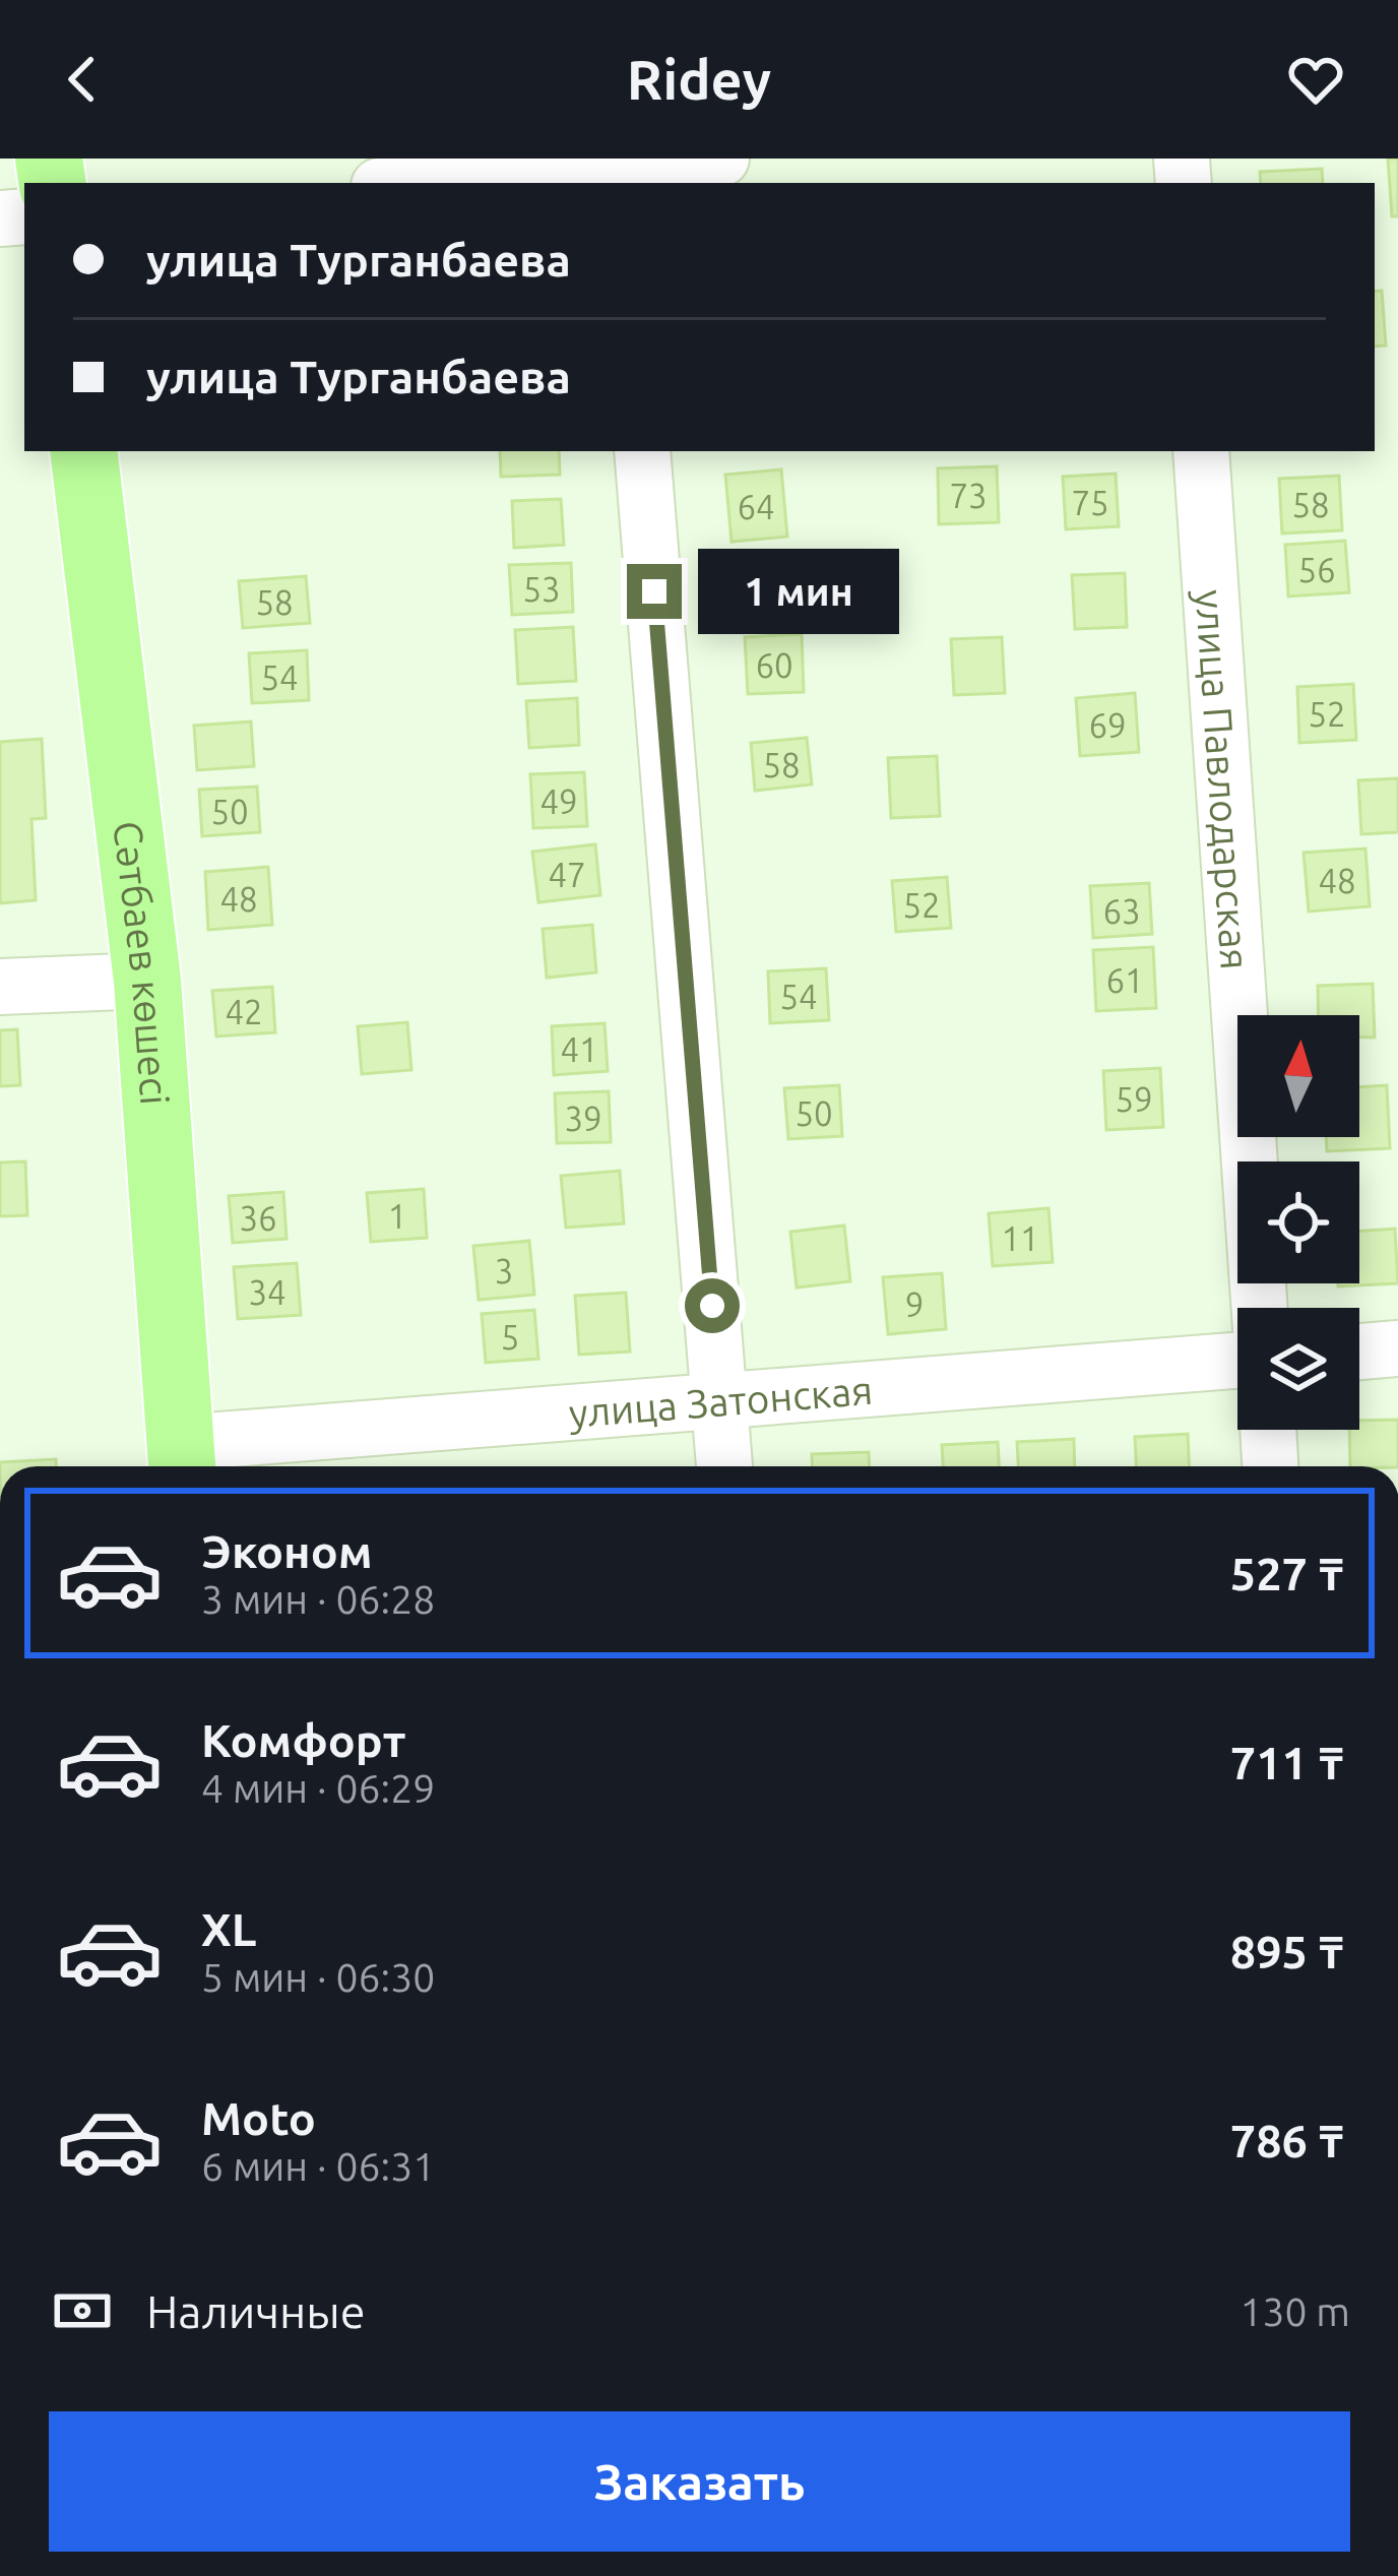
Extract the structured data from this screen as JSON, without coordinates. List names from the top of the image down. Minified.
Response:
{"streets":{"main road":["Сәтбаев көшесі"],"street":["улица Павлодарская","улица Затонская"]},"crossings":[["Сәтбаев көшесі","улица Затонская"]],"house_numbers":["73","75","58","64","56","53","58","60","54","52","69","58","49","50","47","48","48","52","63","61","54","42","41","59","50","39","1","36","11","3","34","9","5"],"north":"top","page":{"header":"Ridey","banner":["улица Турганбаева","улица Турганбаева"],"bubble":"1 мин","list":[{"name":"Эконом","note":"3 мин · 06:28","value":"527 ₸"},{"name":"Комфорт","note":"4 мин · 06:29","value":"711 ₸"},{"name":"XL","note":"5 мин · 06:30","value":"895 ₸"},{"name":"Moto","note":"6 мин · 06:31","value":"786 ₸"}],"pay":["Наличные","130 m"],"buttons":"Заказать"}}
